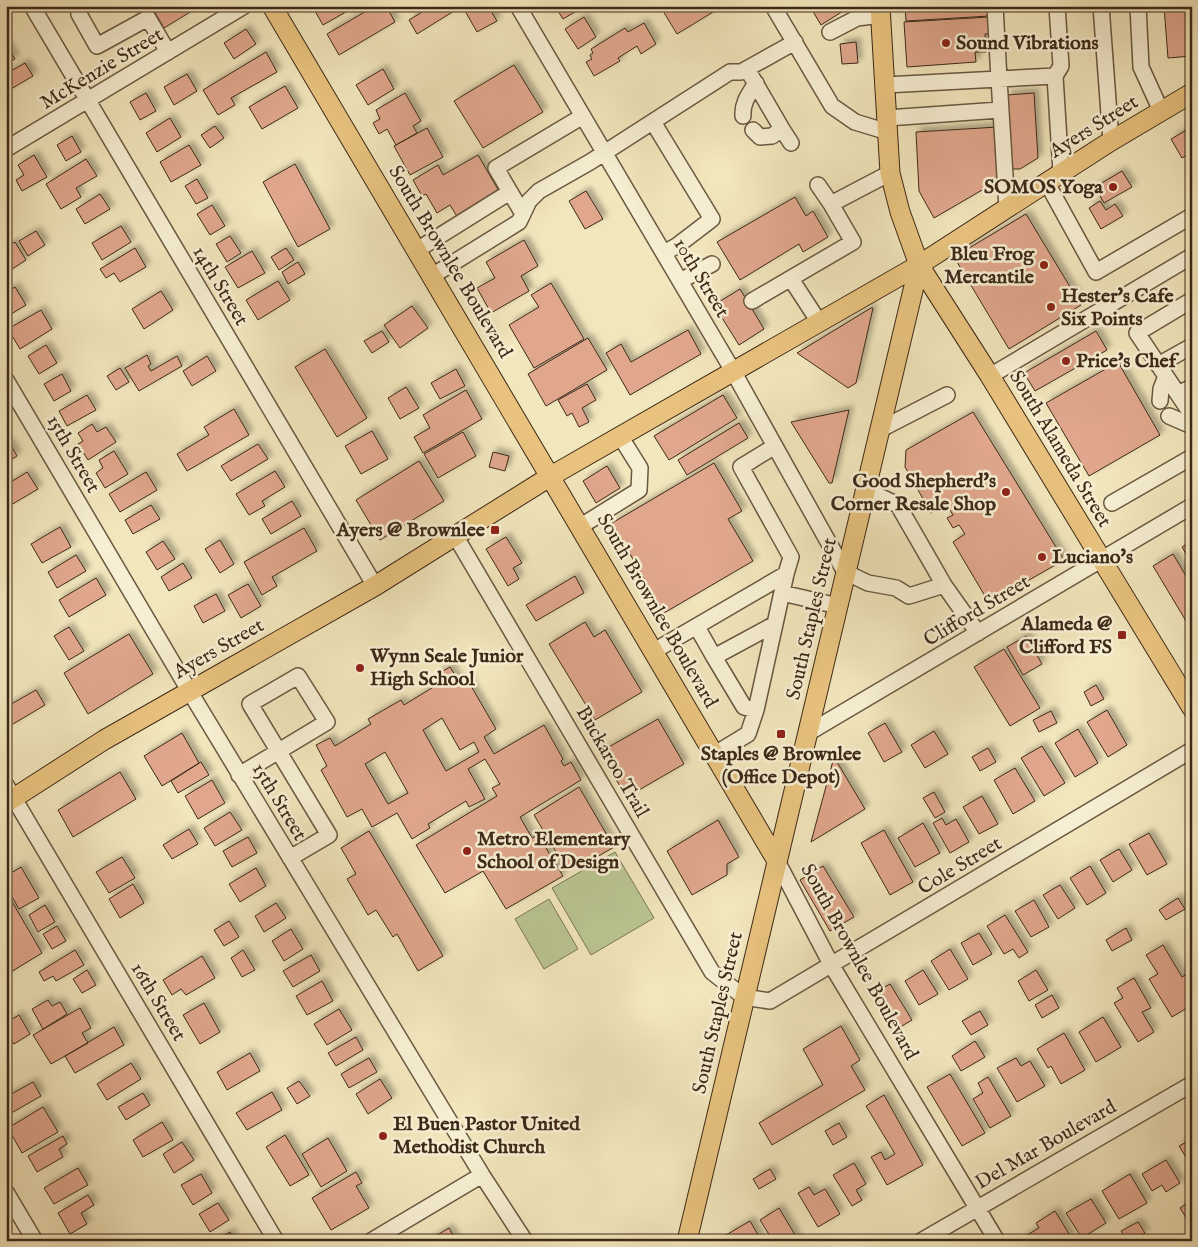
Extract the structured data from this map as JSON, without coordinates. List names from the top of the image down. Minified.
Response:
{"streets":{"main road":["Ayers Street","South Brownlee Boulevard","South Alameda Street","South Staples Street"],"street":["McKenzie Street","10th Street","14th Street","15th Street","Clifford Street","Buckaroo Trail","Cole Street","16th Street","Del Mar Boulevard"]},"crossings":[["McKenzie Street","14th Street"],["Ayers Street","South Brownlee Boulevard"],["Ayers Street","10th Street"],["Ayers Street","14th Street"],["Ayers Street","South Alameda Street"],["Ayers Street","15th Street"],["Ayers Street","South Staples Street"],["Ayers Street","Buckaroo Trail"],["Ayers Street","16th Street"],["South Brownlee Boulevard","South Staples Street"],["South Brownlee Boulevard","Cole Street"],["South Brownlee Boulevard","Del Mar Boulevard"],["10th Street","South Staples Street"],["South Alameda Street","Clifford Street"],["South Alameda Street","South Staples Street"],["Clifford Street","South Staples Street"],["South Staples Street","Buckaroo Trail"],["South Staples Street","Cole Street"],["Buckaroo Trail","Cole Street"]],"places":{"other":["Sound Vibrations","SOMOS Yoga","Bleu Frog Mercantile","Hester's Cafe Six Points","Price's Chef","Good Shepherd's Corner Resale Shop","Luciano's","Wynn Seale Junior High School","Metro Elementary School of Design","El Buen Pastor United Methodist Church"],"transit":["Ayers @ Brownlee","Alameda @ Clifford FS","Staples @ Brownlee (Office Depot)"]}}
